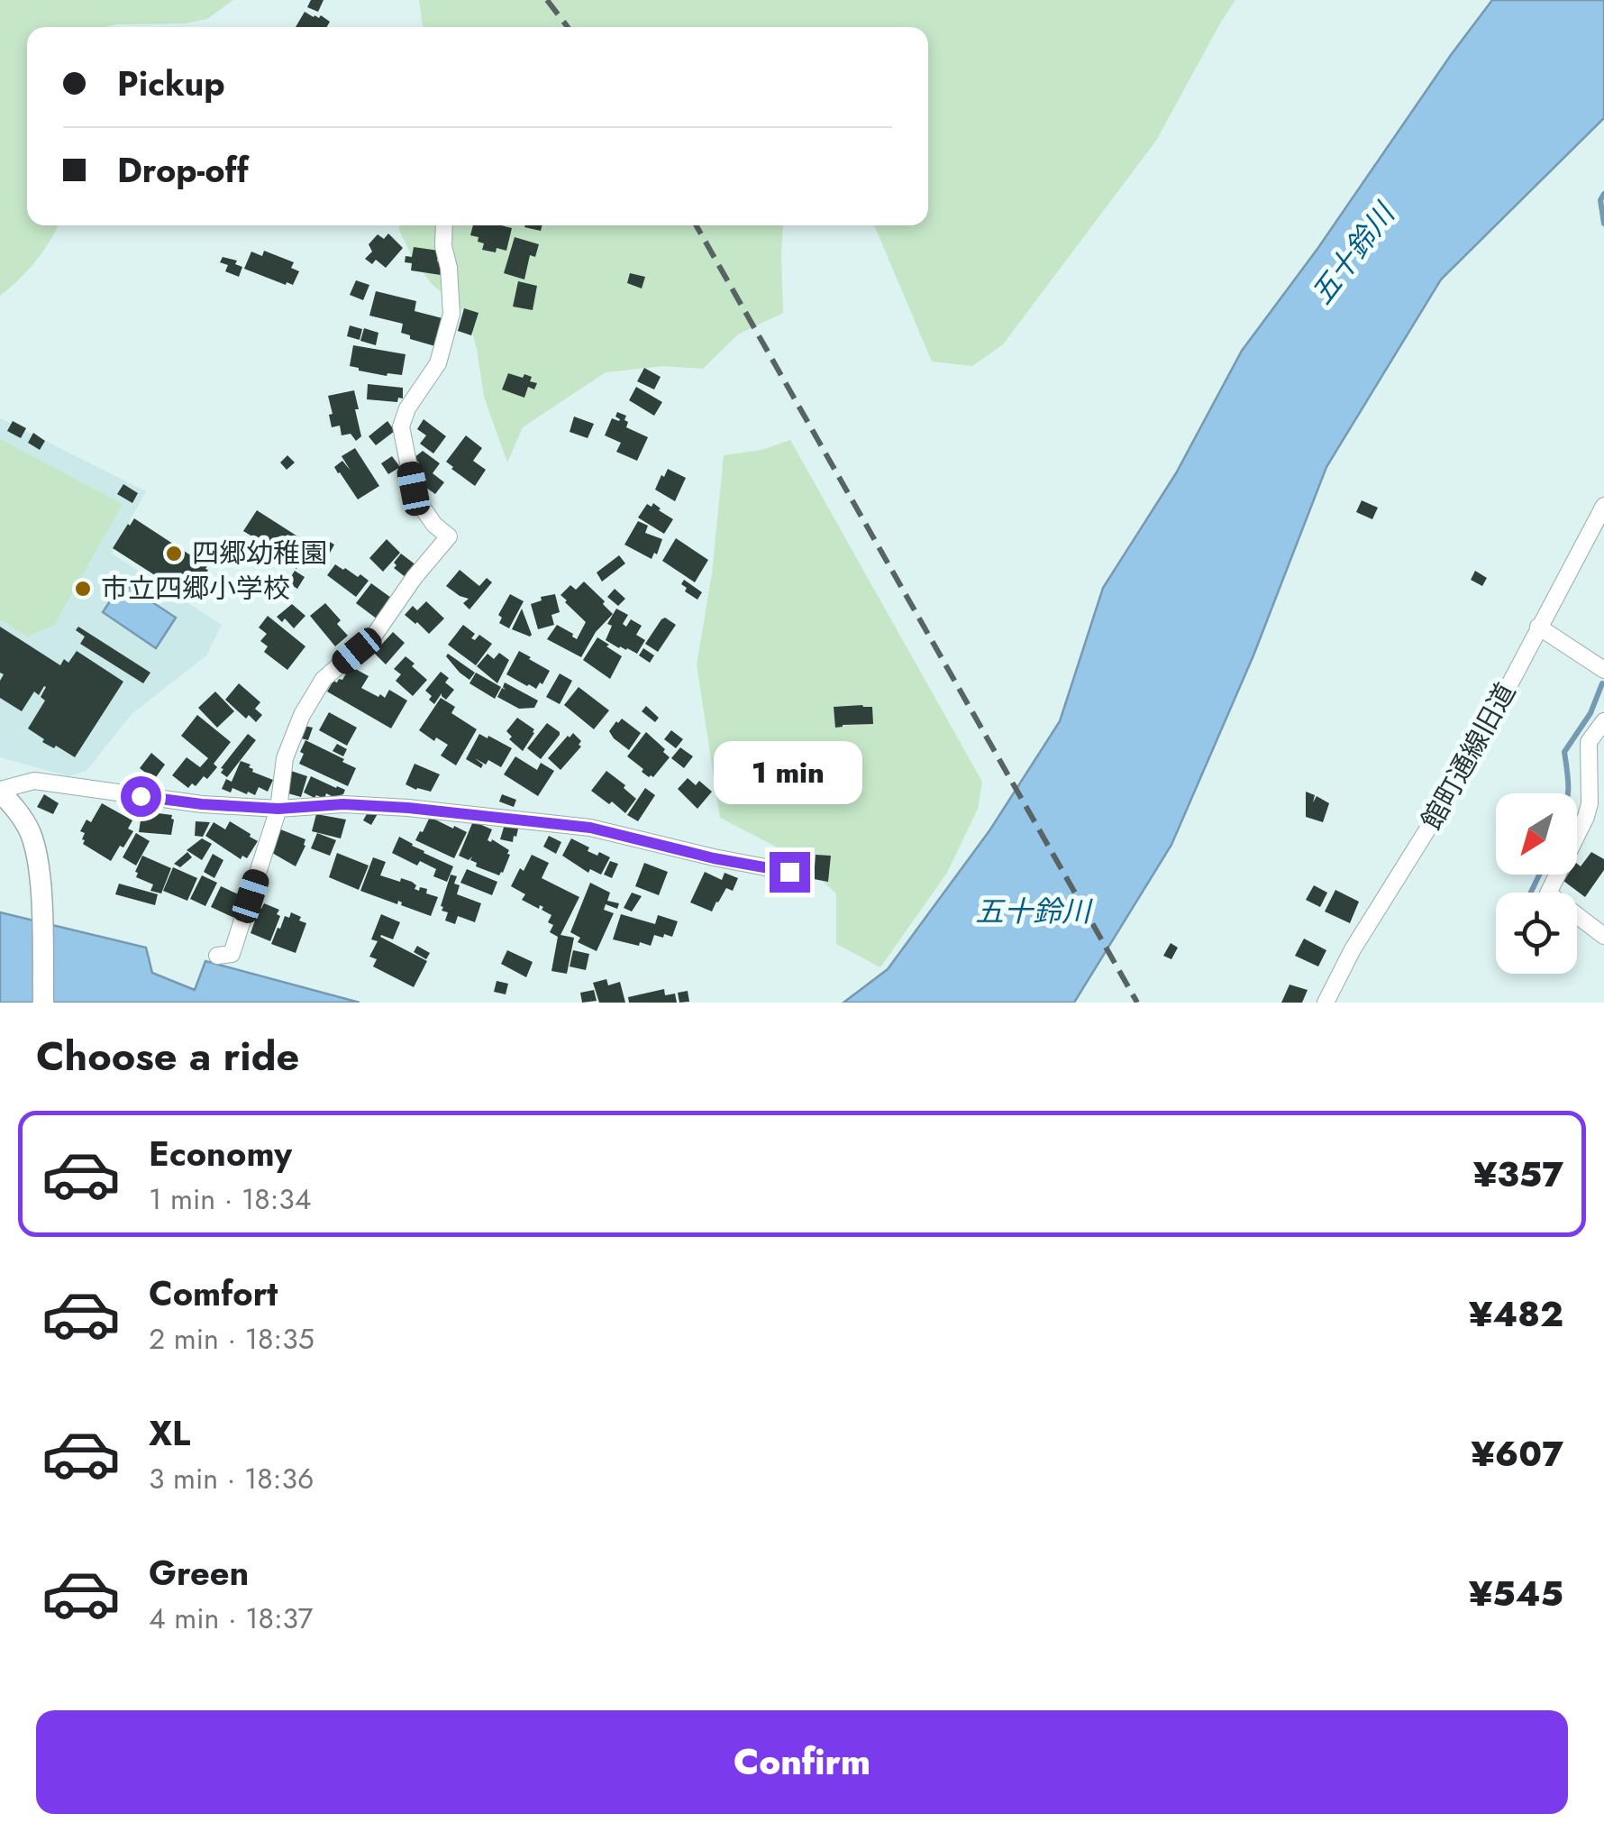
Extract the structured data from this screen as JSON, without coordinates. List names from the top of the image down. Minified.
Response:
{"streets":{"street":["館町通線旧道"]},"water":["五十鈴川"],"places":["四郷幼稚園","市立四郷小学校"],"north":"bottom left","page":{"banner":["Pickup","Drop-off"],"bubble":"1 min","heading":"Choose a ride","list":[{"name":"Economy","note":"1 min · 18:34","value":"¥357"},{"name":"Comfort","note":"2 min · 18:35","value":"¥482"},{"name":"XL","note":"3 min · 18:36","value":"¥607"},{"name":"Green","note":"4 min · 18:37","value":"¥545"}],"buttons":"Confirm"}}
